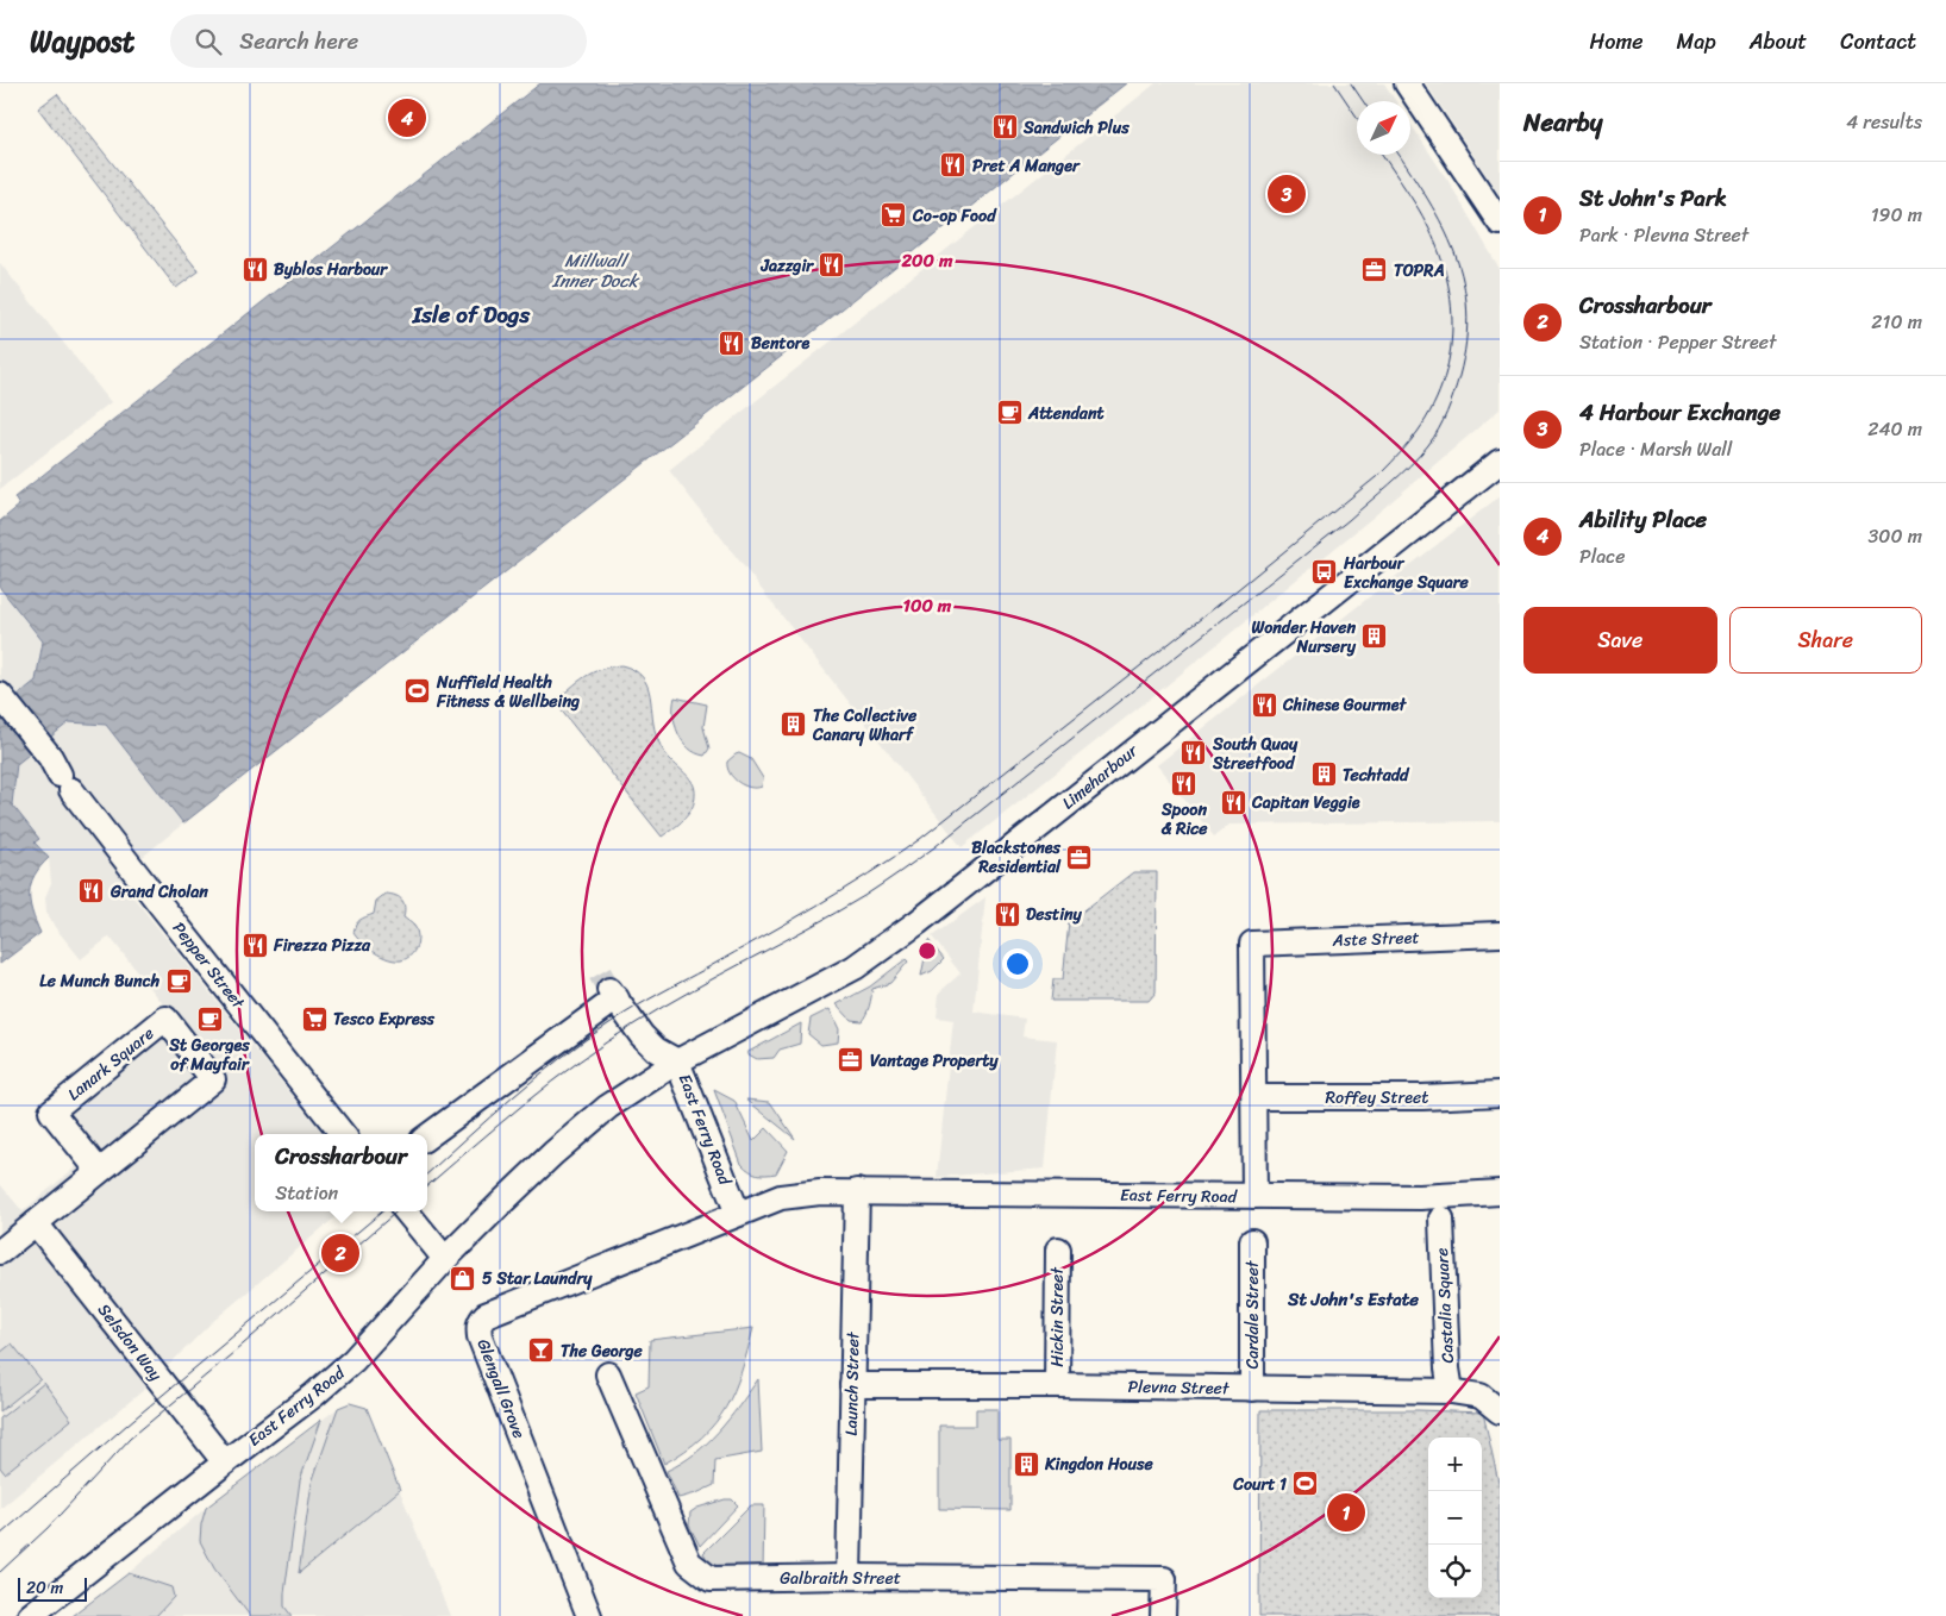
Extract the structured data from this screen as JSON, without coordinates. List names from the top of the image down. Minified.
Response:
{"streets":{"street":["Limeharbour","Aste Street","Pepper Street","Lanark Square","Roffey Street","East Ferry Road","Castalia Square","Cardale Street","Hickin Street","Selsdon Way","Launch Street","Plevna Street","Glengall Grove","Galbraith Street"]},"crossings":[["Limeharbour","East Ferry Road"],["Aste Street","Roffey Street"],["East Ferry Road","Selsdon Way"],["East Ferry Road","Launch Street"],["East Ferry Road","Glengall Grove"],["Castalia Square","Plevna Street"],["Cardale Street","Plevna Street"],["Hickin Street","Plevna Street"],["Launch Street","Plevna Street"],["Launch Street","Galbraith Street"]],"districts":["Isle of Dogs","St John's Estate"],"water":["Millwall Inner Dock"],"places":{"restaurant":["Sandwich Plus","Pret A Manger","Jazzgir","Byblos Harbour","Bentore","Chinese Gourmet","South Quay Streetfood","Spoon & Rice","Capitan Veggie","Grand Cholan","Destiny","Firezza Pizza"],"supermarket":["Co-op Food","Tesco Express"],"office":["TOPRA","Blackstones Residential","Vantage Property"],"cafe":["Attendant","Le Munch Bunch","St Georges of Mayfair"],"bus stop":["Harbour Exchange Square"],"building":["Wonder Haven Nursery","The Collective Canary Wharf","Techtadd","Kingdon House"],"sports":["Nuffield Health Fitness & Wellbeing","Court 1"],"shop":["5 Star Laundry"],"bar":["The George"]},"scale_bar":"20 m","north":"top right","page":{"header":"Waypost","search":"Search here","nav":["Home","Map","About","Contact"],"heading":["Nearby","4 results"],"pins":["4","3","2","1"],"list":[{"mark":"1","name":"St John's Park","note":"Park · Plevna Street","value":"190 m"},{"mark":"2","name":"Crossharbour","note":"Station · Pepper Street","value":"210 m"},{"mark":"3","name":"4 Harbour Exchange","note":"Place · Marsh Wall","value":"240 m"},{"mark":"4","name":"Ability Place","note":"Place","value":"300 m"}],"buttons":["Save","Share"],"popup":["Crossharbour","Station"],"map_buttons":["+","−"],"scale":"20 m"},"rings":["200 m","100 m"]}
